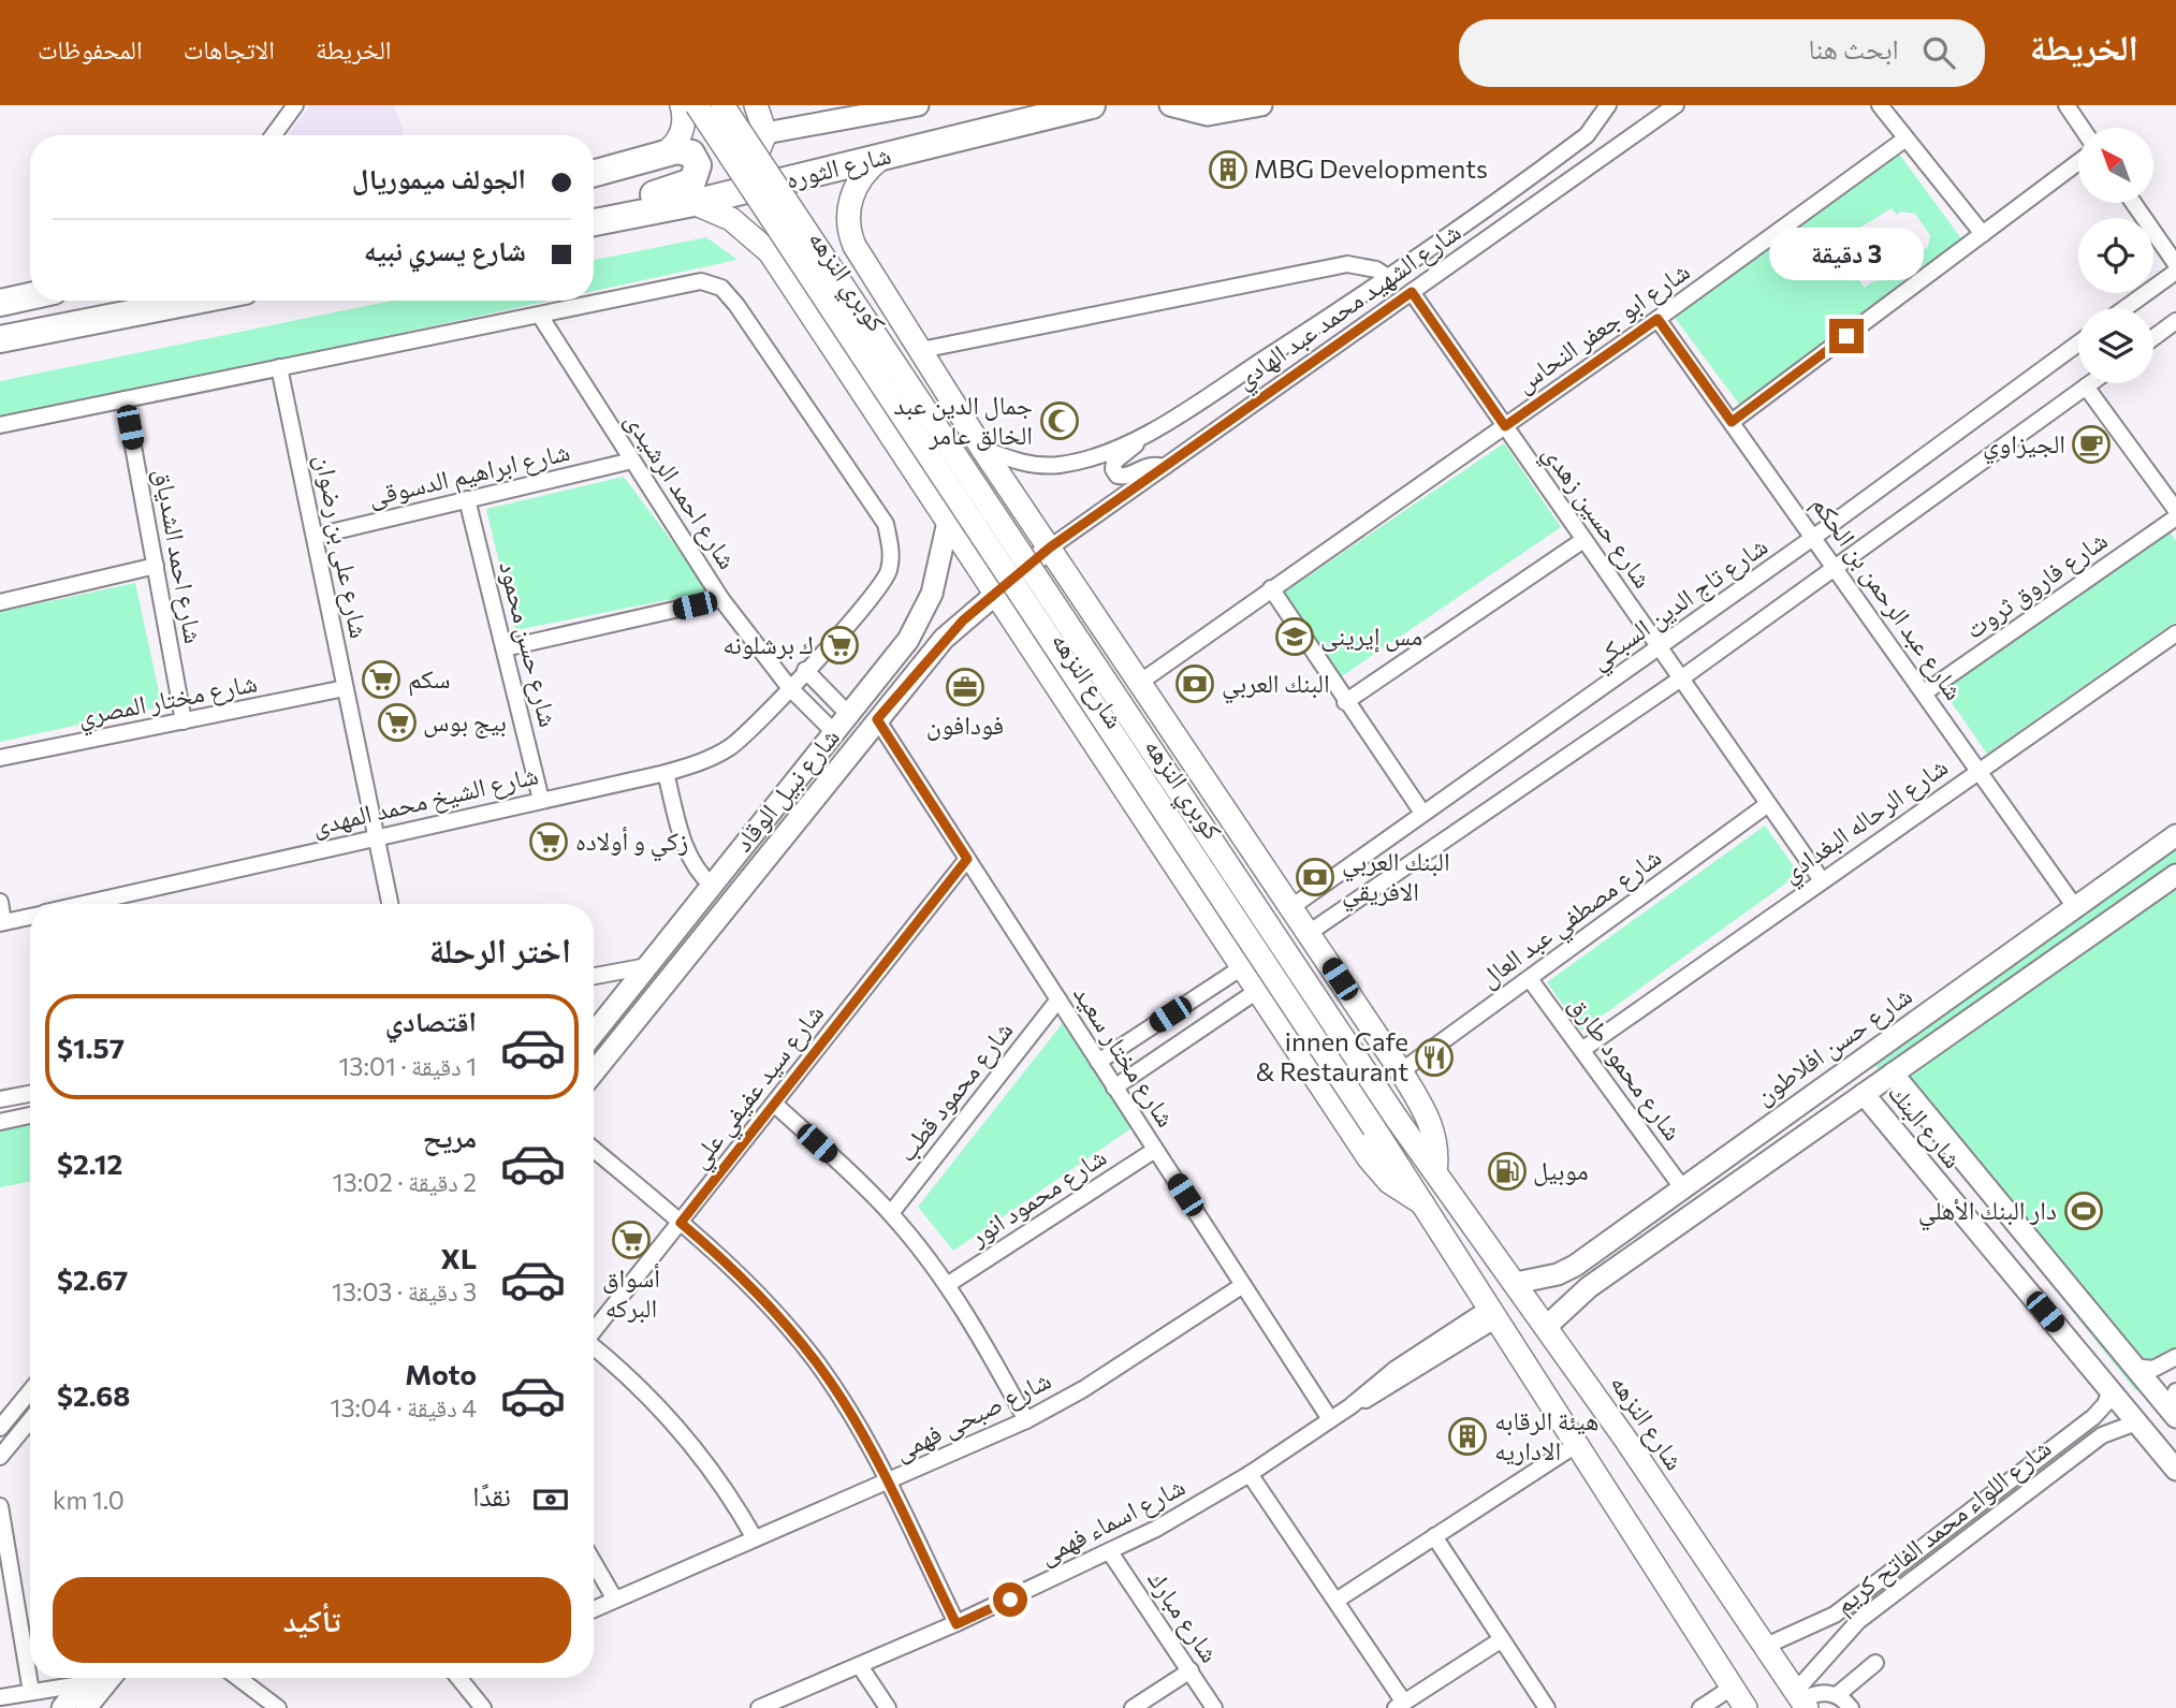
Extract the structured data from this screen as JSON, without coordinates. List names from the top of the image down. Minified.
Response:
{"streets":{"highway":["شارع الثوره"],"main road":["كوبري النزهه","شارع النزهه"],"street":["شارع الشهيد محمد عبد الهادي","شارع ابو جعفر النحاس","شارع ابراهيم الدسوقى","شارع احمد الرشيدى","شارع حسين زهدي","شارع على بن رضوان","شارع احمد الشدياق","شارع فاروق ثروت","شارع عبد الرحمن بن الحكم","شارع تاج الدين السبكي","شارع حسن محمود","شارع مختار المصري","شارع نبيل الوقاد","شارع الشيخ محمد المهدى","شارع الرحاله البغدادي","شارع مصطفي عبد العال","شارع حسن افلاطون","شارع مختار سعيد","شارع محمود طارق","شارع سيد عفيفي علي","شارع محمود قطب","شارع البنك","شارع محمود انور","شارع صبحى فهمى","شارع اسماء فهمى","شارع اللواء محمد الفاتح كريم","شارع مبارك"]},"crossings":[["شارع الثوره","شارع النزهه"],["كوبري النزهه","شارع النزهه"],["شارع الشهيد محمد عبد الهادي","شارع حسين زهدي"],["شارع الشهيد محمد عبد الهادي","شارع النزهه"],["شارع الشهيد محمد عبد الهادي","شارع نبيل الوقاد"],["شارع ابو جعفر النحاس","شارع حسين زهدي"],["شارع ابو جعفر النحاس","شارع عبد الرحمن بن الحكم"],["شارع ابو جعفر النحاس","شارع النزهه"],["شارع ابراهيم الدسوقى","شارع احمد الرشيدى"],["شارع ابراهيم الدسوقى","شارع على بن رضوان"],["شارع ابراهيم الدسوقى","شارع حسن محمود"],["شارع احمد الرشيدى","شارع نبيل الوقاد"],["شارع احمد الرشيدى","شارع الشيخ محمد المهدى"],["شارع حسين زهدي","شارع تاج الدين السبكي"],["شارع حسين زهدي","شارع الرحاله البغدادي"],["شارع حسين زهدي","شارع مصطفي عبد العال"],["شارع على بن رضوان","شارع مختار المصري"],["شارع على بن رضوان","شارع الشيخ محمد المهدى"],["شارع احمد الشدياق","شارع مختار المصري"],["شارع احمد الشدياق","شارع الشيخ محمد المهدى"],["شارع فاروق ثروت","شارع عبد الرحمن بن الحكم"],["شارع عبد الرحمن بن الحكم","شارع تاج الدين السبكي"],["شارع عبد الرحمن بن الحكم","شارع الرحاله البغدادي"],["شارع عبد الرحمن بن الحكم","شارع حسن افلاطون"],["شارع تاج الدين السبكي","شارع النزهه"],["شارع حسن محمود","شارع الشيخ محمد المهدى"],["شارع النزهه","شارع نبيل الوقاد"],["شارع النزهه","شارع مصطفي عبد العال"],["شارع النزهه","شارع حسن افلاطون"],["شارع النزهه","شارع اسماء فهمى"],["شارع النزهه","شارع اللواء محمد الفاتح كريم"],["شارع نبيل الوقاد","شارع مختار سعيد"],["شارع الرحاله البغدادي","شارع محمود طارق"],["شارع مصطفي عبد العال","شارع محمود طارق"],["شارع حسن افلاطون","شارع محمود طارق"],["شارع مختار سعيد","شارع سيد عفيفي علي"],["شارع مختار سعيد","شارع محمود قطب"],["شارع مختار سعيد","شارع محمود انور"],["شارع مختار سعيد","شارع صبحى فهمى"],["شارع مختار سعيد","شارع اسماء فهمى"],["شارع البنك","شارع اللواء محمد الفاتح كريم"],["شارع اسماء فهمى","شارع مبارك"]],"places":{"building":["MBG Developments","هيئة الرقابه الاداريه"],"mosque":["جمال الدين عبد الخالق عامر"],"cafe":["الجيزاوي"],"school or university":["مس إيرينى"],"supermarket":["ك برشلونه","سكم","بيج بوس","زكي و أولاده","أسواق البركه"],"bank":["البنك العربي","البنك العربي الافريقي"],"office":["فودافون"],"restaurant":["innen Cafe & Restaurant"],"fuel station":["موبيل"],"sports":["دار البنك الأهلي"]},"north":"top left","page":{"header":"الخريطة","search":"ابحث هنا","nav":["الخريطة","الاتجاهات","المحفوظات"],"banner":["الجولف ميموريال","شارع يسري نبيه"],"bubble":"3 دقيقة","heading":"اختر الرحلة","list":[{"name":"اقتصادي","note":"1 دقيقة · 13:01","value":"$1.57"},{"name":"مريح","note":"2 دقيقة · 13:02","value":"$2.12"},{"name":"XL","note":"3 دقيقة · 13:03","value":"$2.67"},{"name":"Moto","note":"4 دقيقة · 13:04","value":"$2.68"}],"pay":["نقدًا","1.0 km"],"buttons":"تأكيد"}}
